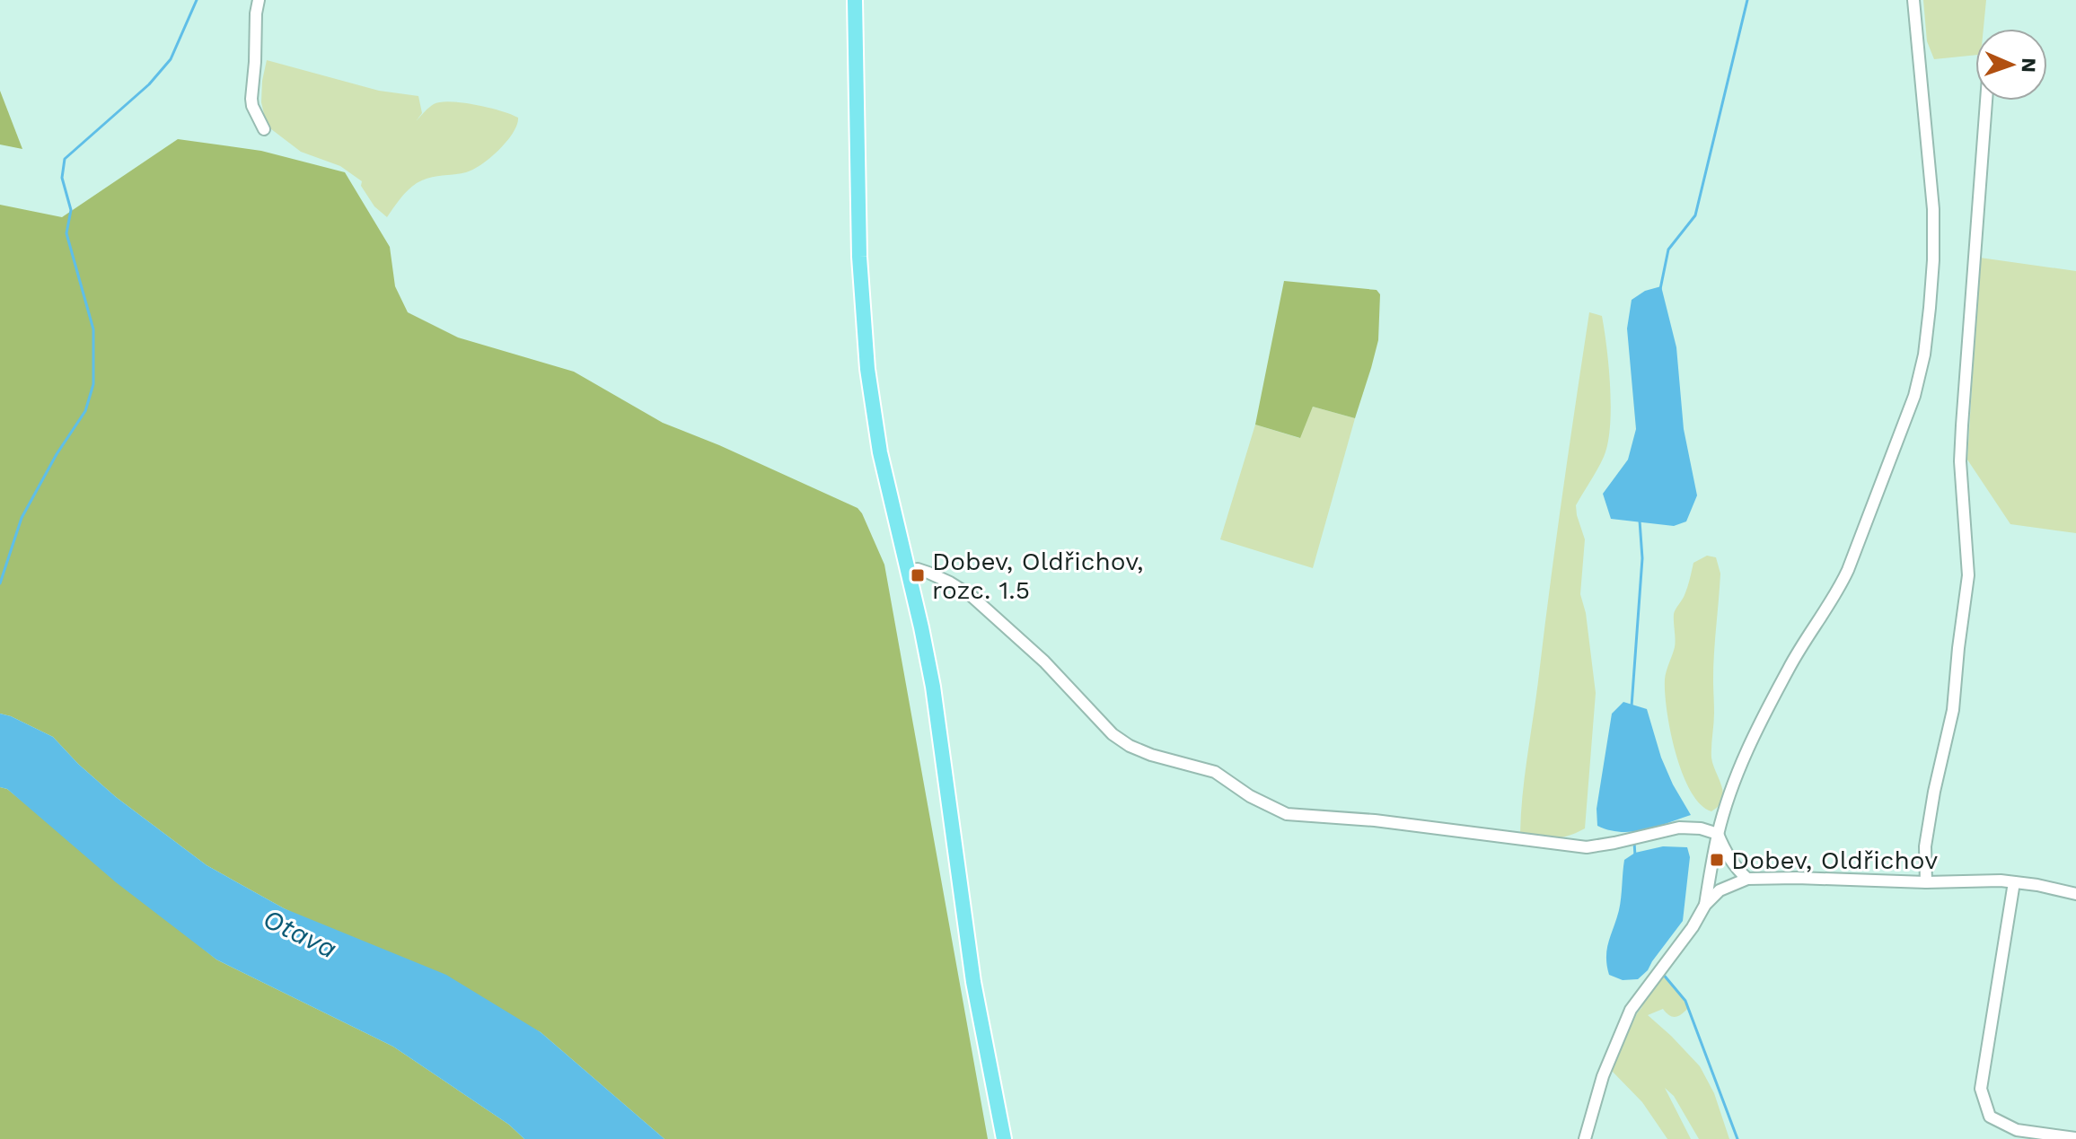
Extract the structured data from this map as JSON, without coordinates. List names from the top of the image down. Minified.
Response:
{"water":["Otava"],"places":{"transit":["Dobev, Oldřichov, rozc. 1.5","Dobev, Oldřichov"]},"north":"right"}
